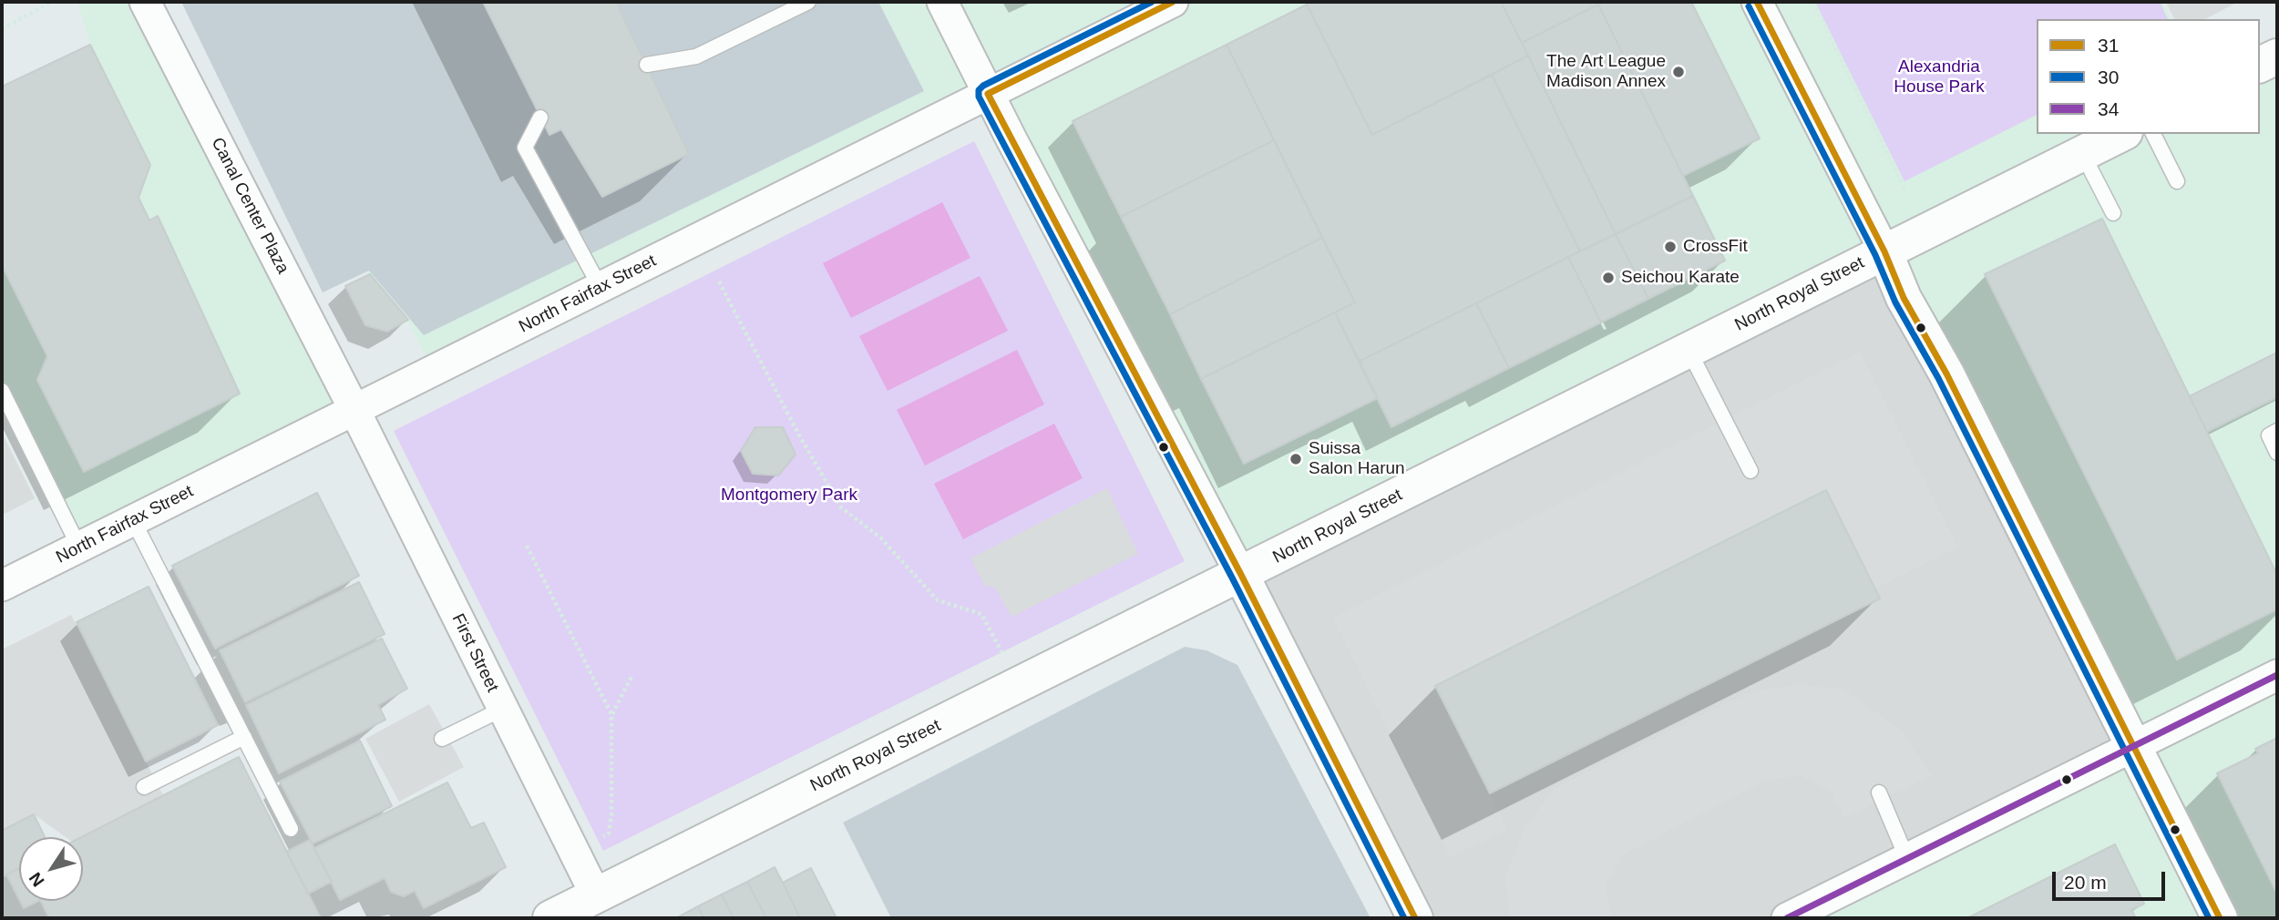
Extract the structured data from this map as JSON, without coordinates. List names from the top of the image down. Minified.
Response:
{"streets":{"street":["Canal Center Plaza","North Fairfax Street","North Royal Street","First Street"]},"crossings":[["Canal Center Plaza","North Fairfax Street"],["Canal Center Plaza","First Street"],["North Fairfax Street","First Street"],["North Royal Street","First Street"]],"parks":["Alexandria House Park","Montgomery Park"],"places":["The Art League Madison Annex","CrossFit","Seichou Karate","Suissa Salon Harun"],"lines":["transit line 31","transit line 30","transit line 34"],"legend":["31","30","34"],"scale_bar":"20 m","north":"bottom left"}
